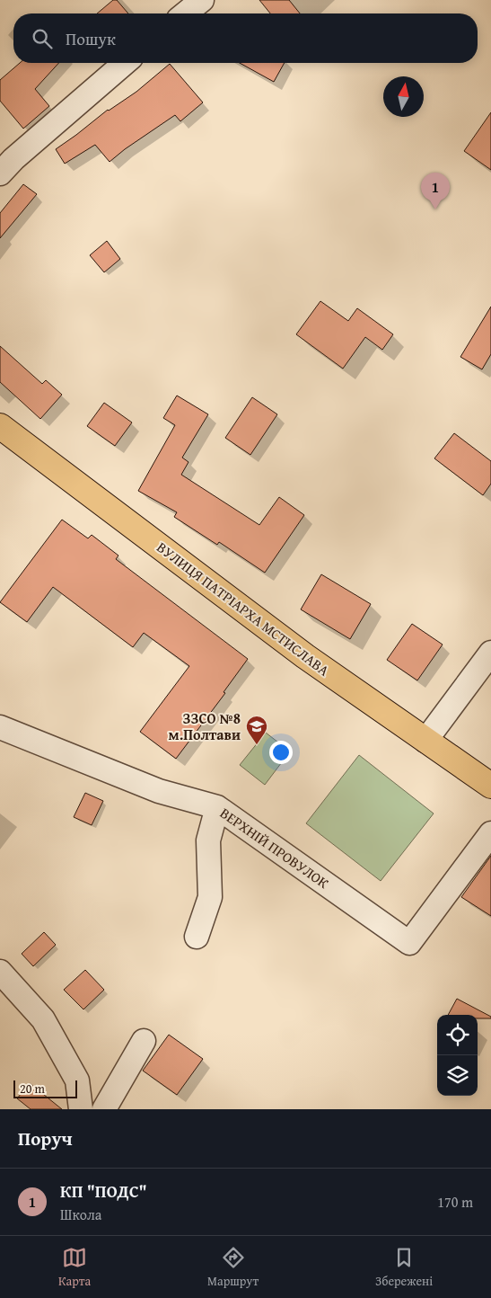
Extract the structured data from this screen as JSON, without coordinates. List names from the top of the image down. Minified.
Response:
{"streets":{"main road":["ВУЛИЦЯ ПАТРІАРХА МСТИСЛАВА"],"street":["ВЕРХНІЙ ПРОВУЛОК"]},"places":{"school or university":["ЗЗСО №8 м.Полтави"]},"scale_bar":"20 m","north":"top","page":{"search":"Пошук","pins":"1","scale":"20 m","heading":"Поруч","list":[{"mark":"1","name":"КП \"ПОДС\"","note":"Школа","value":"170 m"}],"nav":["Карта","Маршрут","Збережені"]}}
